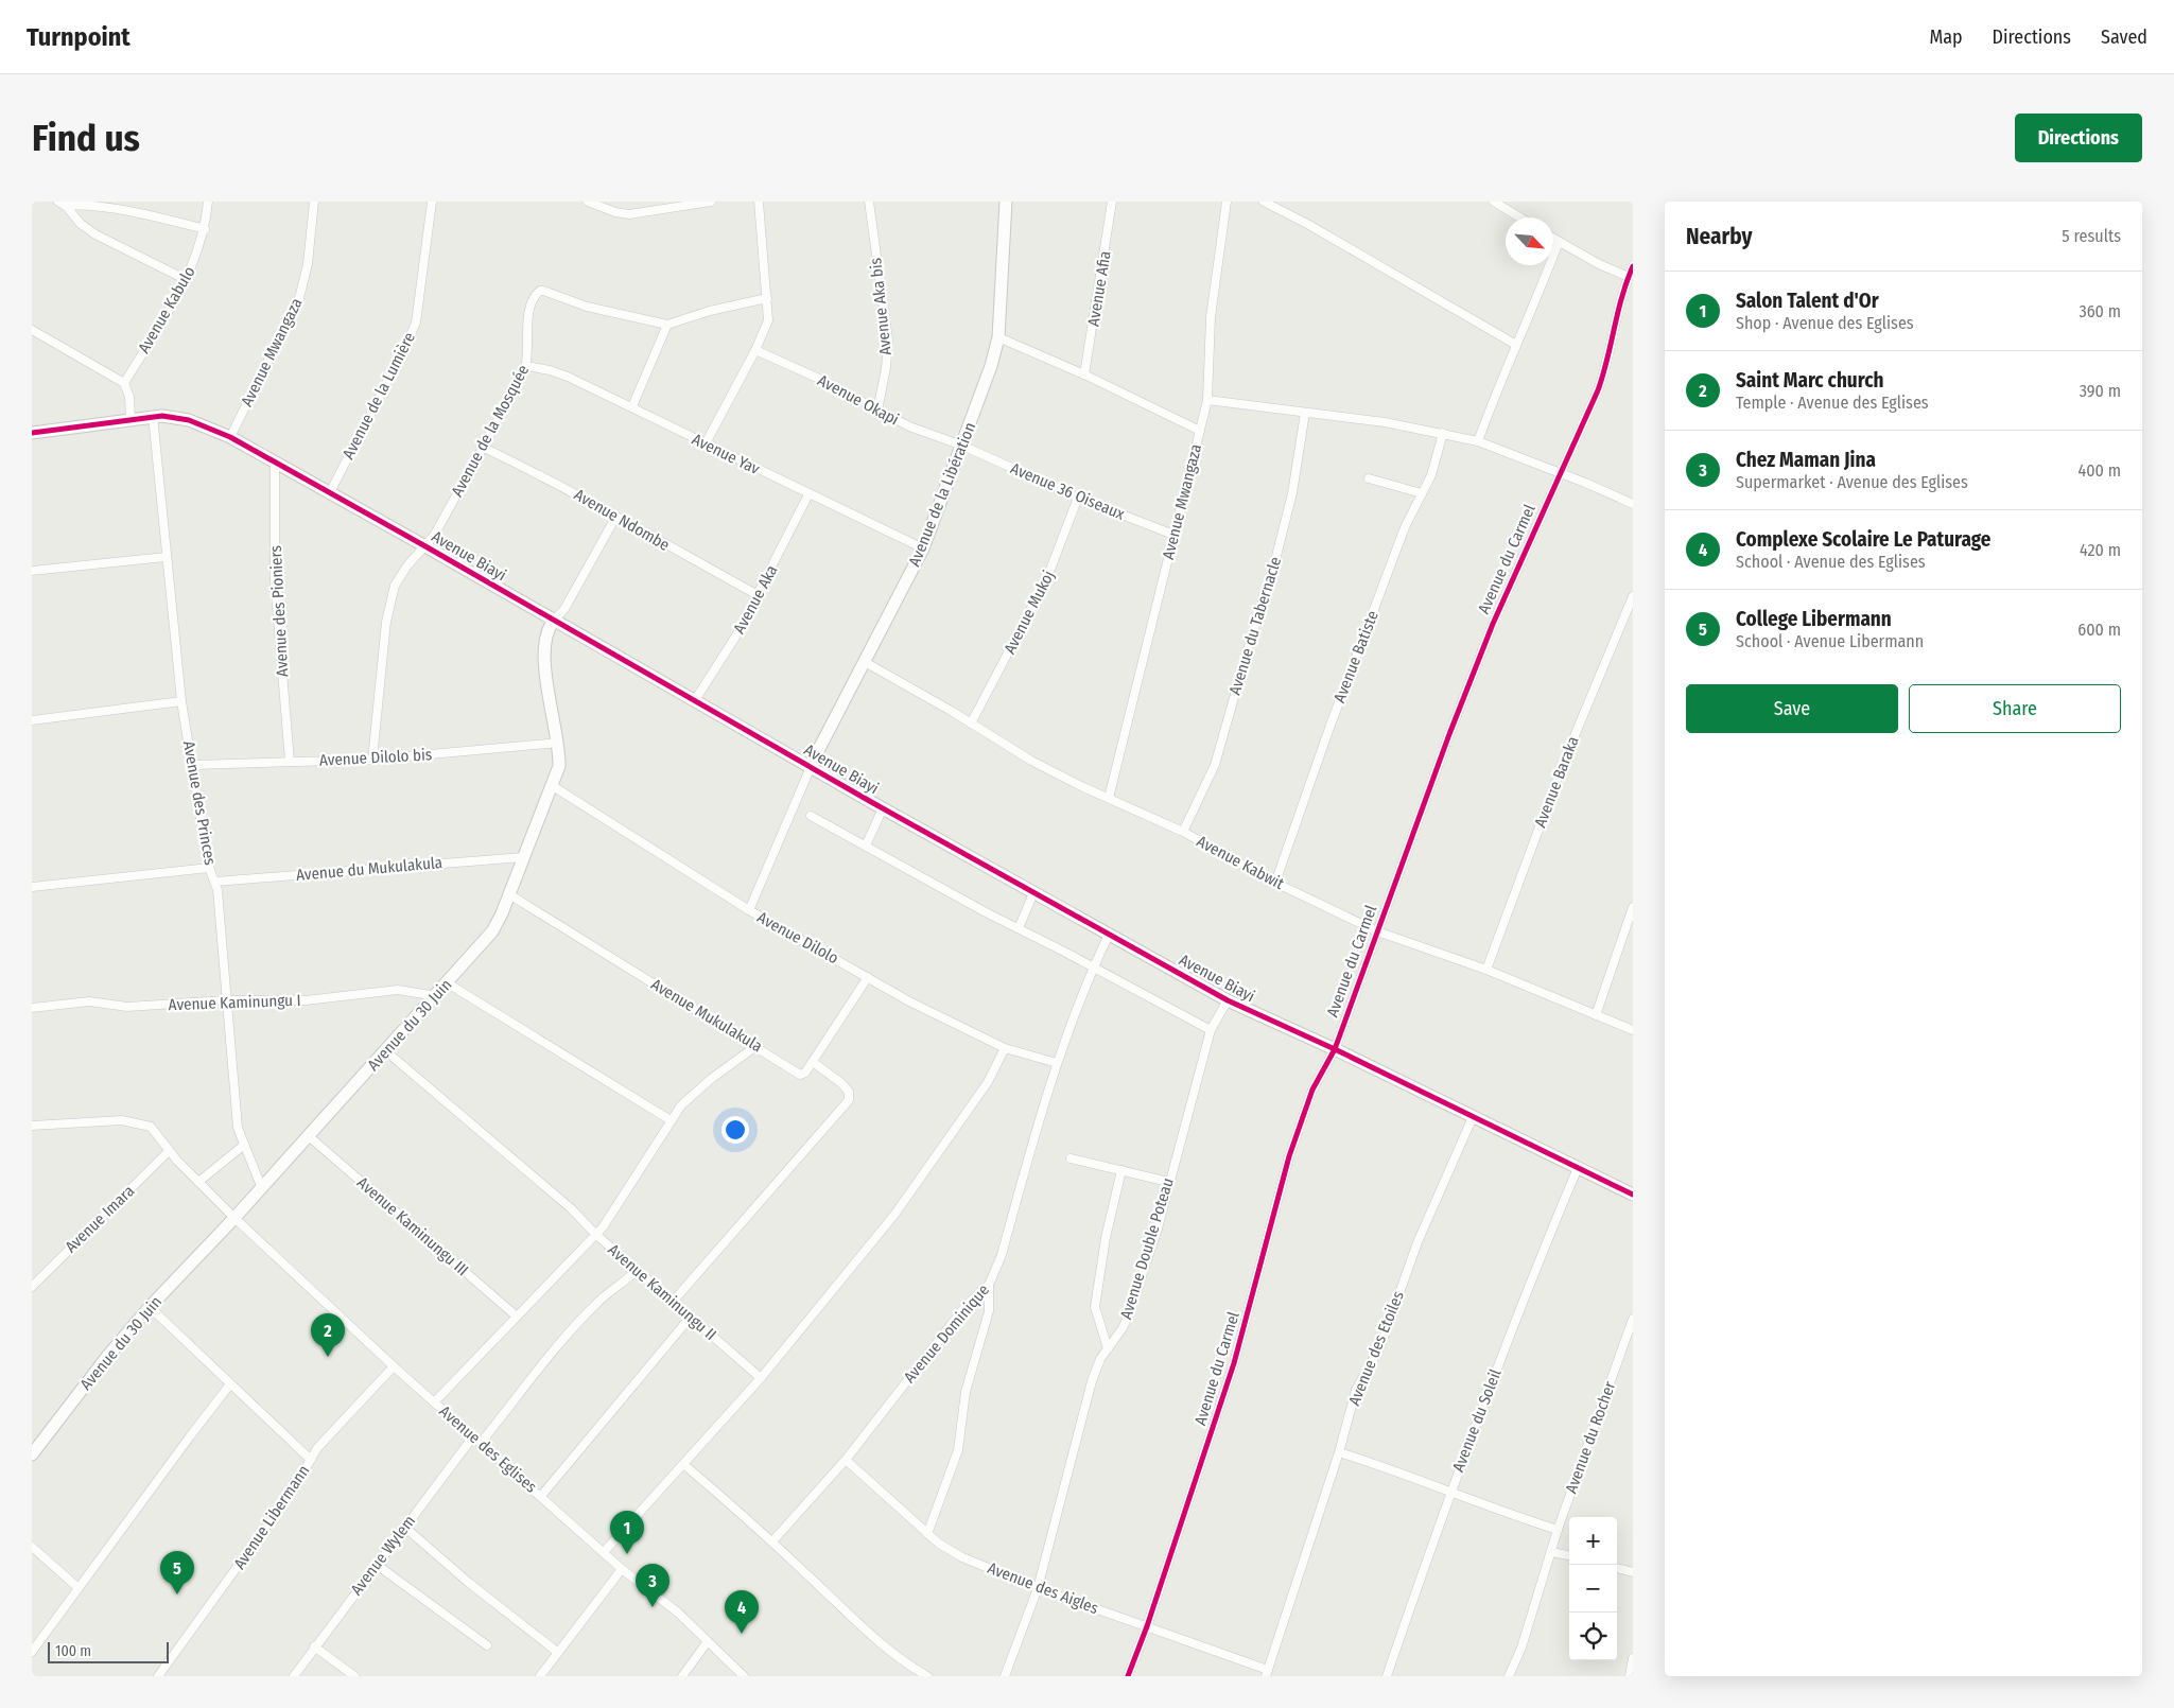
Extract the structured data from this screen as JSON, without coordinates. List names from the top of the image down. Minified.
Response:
{"streets":{"street":["Avenue Afia","Avenue Aka bis","Avenue Kabulo","Avenue Mwangaza","Avenue de la Lumière","Avenue Okapi","Avenue de la Mosquée","Avenue Yav","Avenue 36 Oiseaux","Avenue de la Libération","Avenue Ndombe","Avenue Biayi","Avenue du Carmel","Avenue Aka","Avenue des Pioniers","Avenue Mukoj","Avenue du Tabernacle","Avenue Batiste","Avenue Dilolo bis","Avenue Baraka","Avenue des Princes","Avenue Kabwit","Avenue du Mukulakula","Avenue Dilolo","Avenue Kaminungu I","Avenue Mukulakula","Avenue du 30 Juin","Avenue Imara","Avenue Kaminungu III","Avenue Double Poteau","Avenue Kaminungu II","Avenue Dominique","Avenue des Etoiles","Avenue du Soleil","Avenue du Rocher","Avenue des Eglises","Avenue Libermann","Avenue Wylem","Avenue des Aigles"]},"crossings":[["Avenue Aka bis","Avenue Okapi"],["Avenue Mwangaza","Avenue 36 Oiseaux"],["Avenue Mwangaza","Avenue Biayi"],["Avenue Mwangaza","Avenue Kabwit"],["Avenue de la Lumière","Avenue Biayi"],["Avenue Okapi","Avenue 36 Oiseaux"],["Avenue Okapi","Avenue de la Libération"],["Avenue de la Mosquée","Avenue Yav"],["Avenue de la Mosquée","Avenue Ndombe"],["Avenue de la Mosquée","Avenue Biayi"],["Avenue de la Mosquée","Avenue Dilolo bis"],["Avenue Yav","Avenue de la Libération"],["Avenue Yav","Avenue Aka"],["Avenue 36 Oiseaux","Avenue de la Libération"],["Avenue 36 Oiseaux","Avenue Mukoj"],["Avenue de la Libération","Avenue Biayi"],["Avenue de la Libération","Avenue Kabwit"],["Avenue Ndombe","Avenue Aka"],["Avenue Ndombe","Avenue du 30 Juin"],["Avenue Biayi","Avenue du Carmel"],["Avenue Biayi","Avenue Aka"],["Avenue Biayi","Avenue des Pioniers"],["Avenue Biayi","Avenue des Princes"],["Avenue Biayi","Avenue du 30 Juin"],["Avenue Biayi","Avenue Double Poteau"],["Avenue Biayi","Avenue Dominique"],["Avenue Biayi","Avenue des Etoiles"],["Avenue Biayi","Avenue du Soleil"],["Avenue du Carmel","Avenue Kabwit"],["Avenue du Carmel","Avenue des Aigles"],["Avenue des Pioniers","Avenue Dilolo bis"],["Avenue Mukoj","Avenue Kabwit"],["Avenue du Tabernacle","Avenue Kabwit"],["Avenue Batiste","Avenue Kabwit"],["Avenue Dilolo bis","Avenue des Princes"],["Avenue Dilolo bis","Avenue du 30 Juin"],["Avenue Baraka","Avenue Kabwit"],["Avenue des Princes","Avenue du Mukulakula"],["Avenue des Princes","Avenue Kaminungu I"],["Avenue des Princes","Avenue du 30 Juin"],["Avenue du Mukulakula","Avenue du 30 Juin"],["Avenue Dilolo","Avenue Mukulakula"],["Avenue Dilolo","Avenue du 30 Juin"],["Avenue Dilolo","Avenue Dominique"],["Avenue Kaminungu I","Avenue du 30 Juin"],["Avenue Mukulakula","Avenue du 30 Juin"],["Avenue du 30 Juin","Avenue Kaminungu III"],["Avenue du 30 Juin","Avenue Kaminungu II"],["Avenue du 30 Juin","Avenue des Eglises"],["Avenue Imara","Avenue des Eglises"],["Avenue Double Poteau","Avenue des Aigles"],["Avenue Dominique","Avenue des Aigles"],["Avenue des Etoiles","Avenue des Aigles"],["Avenue des Eglises","Avenue Libermann"],["Avenue des Eglises","Avenue Wylem"]],"scale_bar":"100 m","north":"bottom right","page":{"header":"Turnpoint","nav":["Map","Directions","Saved"],"buttons":["Directions",["Save","Share"]],"title":"Find us","heading":["Nearby","5 results"],"list":[{"mark":"1","name":"Salon Talent d'Or","note":"Shop · Avenue des Eglises","value":"360 m"},{"mark":"2","name":"Saint Marc church","note":"Temple · Avenue des Eglises","value":"390 m"},{"mark":"3","name":"Chez Maman Jina","note":"Supermarket · Avenue des Eglises","value":"400 m"},{"mark":"4","name":"Complexe Scolaire Le Paturage","note":"School · Avenue des Eglises","value":"420 m"},{"mark":"5","name":"College Libermann","note":"School · Avenue Libermann","value":"600 m"}],"pins":["2","1","5","3","4"],"map_buttons":["+","−"],"scale":"100 m"}}
